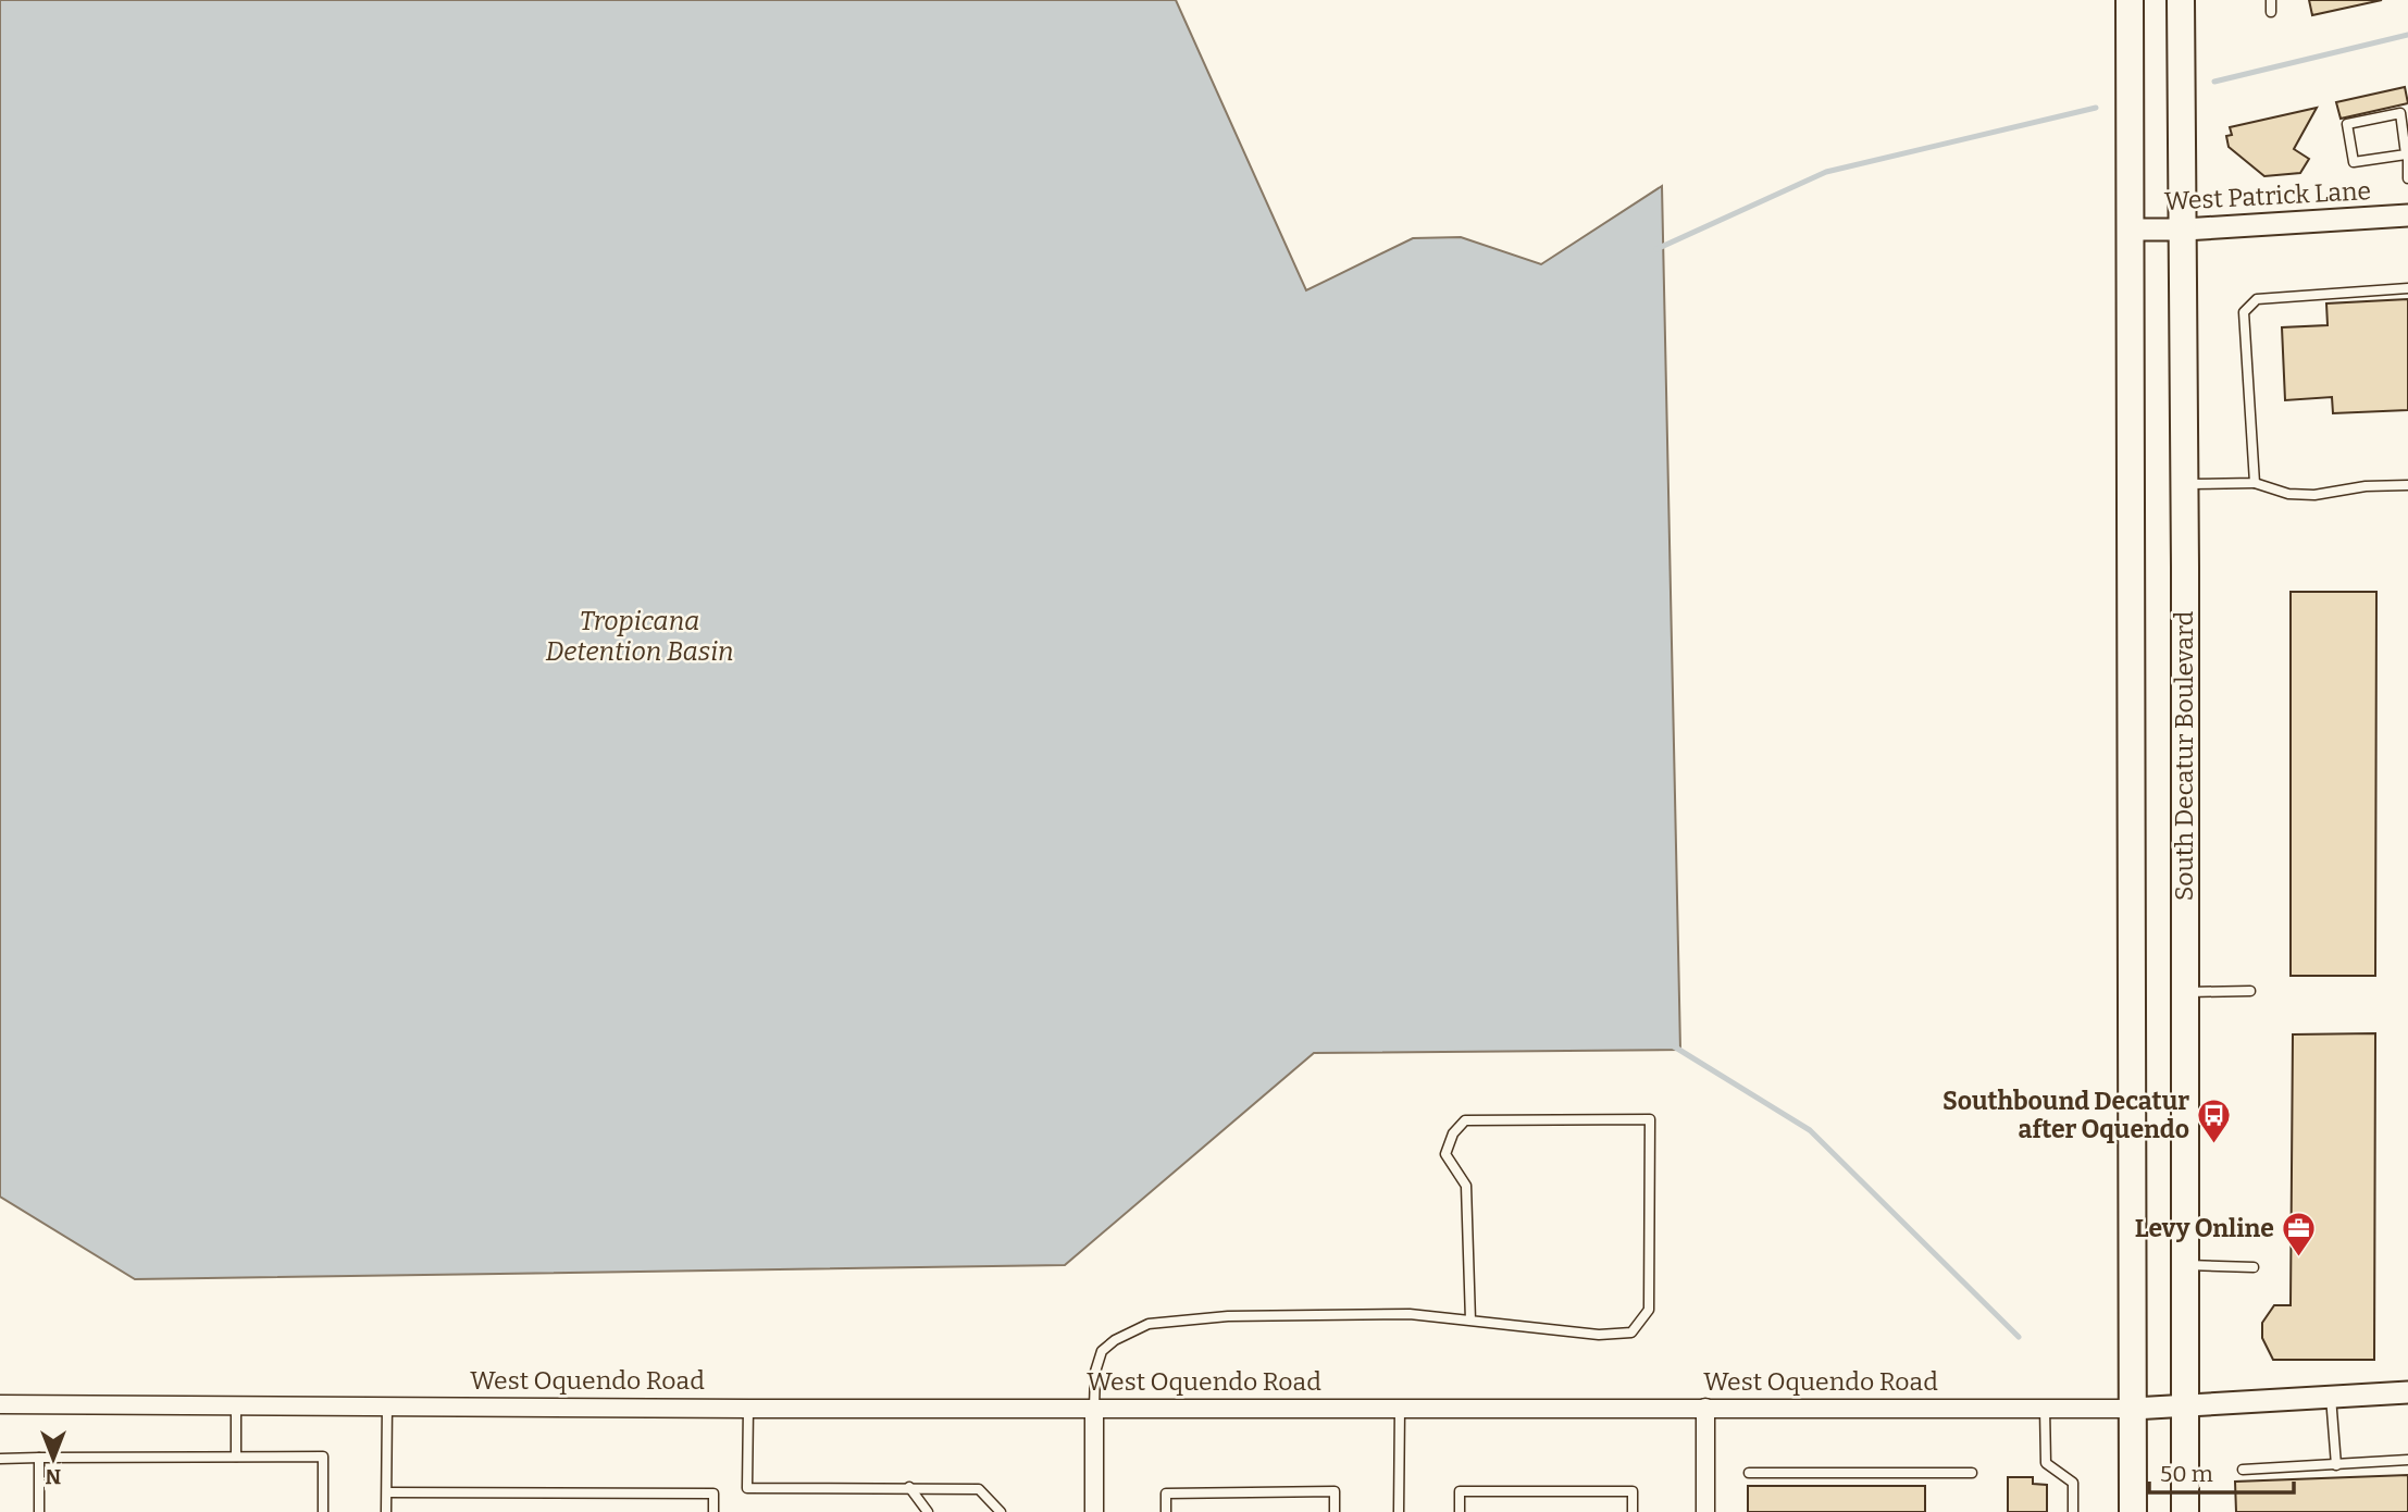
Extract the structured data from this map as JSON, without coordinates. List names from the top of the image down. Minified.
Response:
{"streets":{"main road":["South Decatur Boulevard"],"street":["West Patrick Lane","West Oquendo Road"]},"crossings":[["West Patrick Lane","South Decatur Boulevard"],["South Decatur Boulevard","West Oquendo Road"]],"water":["Tropicana Detention Basin"],"places":{"bus stop":["Southbound Decatur after Oquendo"],"office":["Levy Online"]},"scale_bar":"50 m","north":"bottom"}
